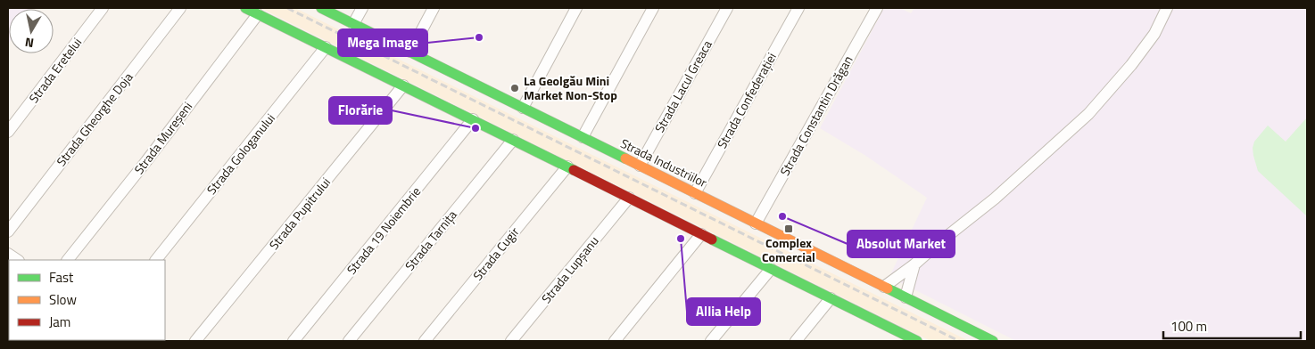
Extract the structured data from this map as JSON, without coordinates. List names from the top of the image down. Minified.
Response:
{"streets":{"street":["Strada Eretelui","Strada Lacul Greaca","Strada Confederației","Strada Constantin Drăgan","Strada Gheorghe Doja","Strada Mureșeni","Strada Gologanului","Strada Industriilor","Strada Pupitrului","Strada 19 Noiembrie","Strada Tarnița","Strada Cugir","Strada Lupșanu"]},"crossings":[["Strada Lacul Greaca","Strada Industriilor"],["Strada Confederației","Strada Industriilor"],["Strada Constantin Drăgan","Strada Industriilor"]],"places":{"other":["Mega Image","La Geolgău Mini Market Non-Stop","Florărie","Absolut Market","Allia Help"],"transit":["Complex Comercial"]},"legend":["Fast","Slow","Jam"],"scale_bar":"100 m","north":"bottom"}
